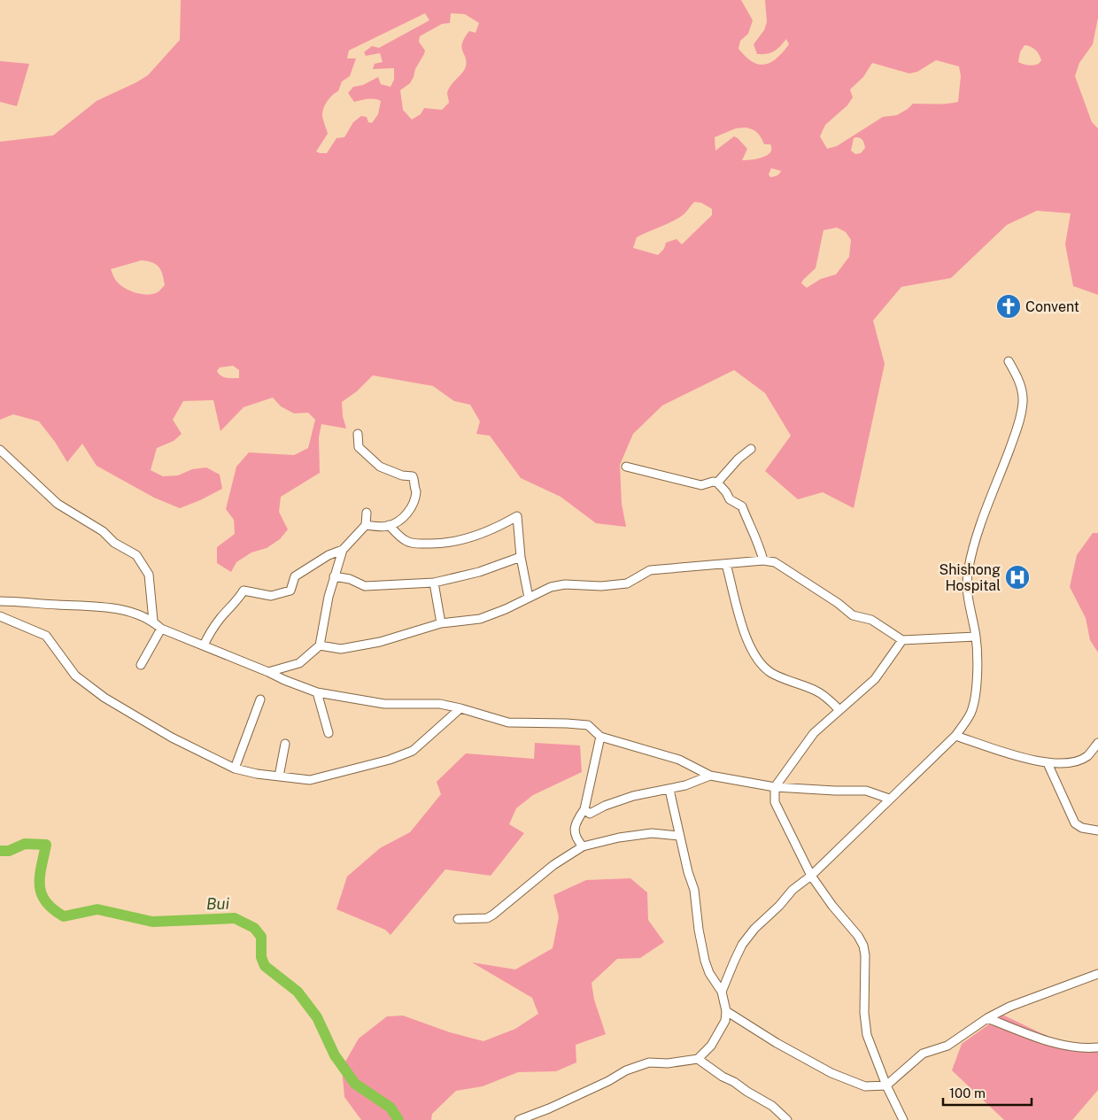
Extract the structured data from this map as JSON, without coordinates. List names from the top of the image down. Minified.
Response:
{"water":["Bui"],"places":{"church":["Convent"],"hospital":["Shishong Hospital"]},"scale_bar":"100 m"}
